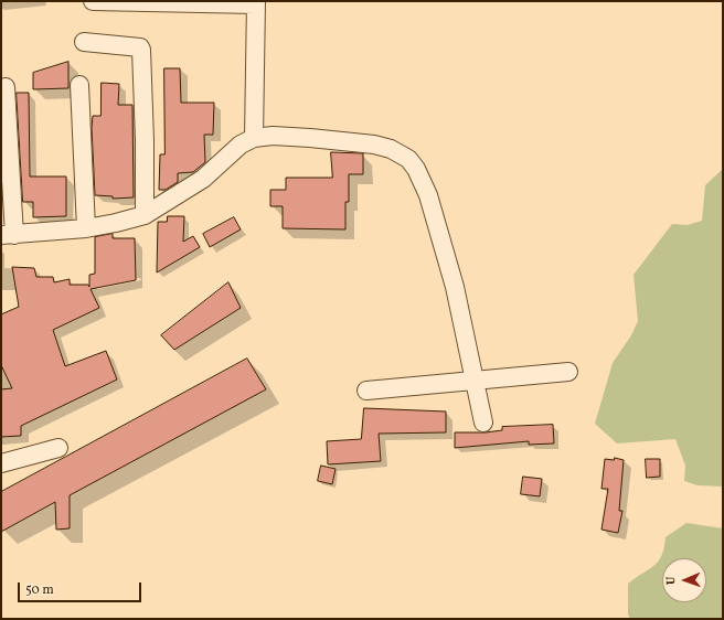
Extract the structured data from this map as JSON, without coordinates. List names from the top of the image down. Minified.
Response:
{"scale_bar":"50 m","north":"left"}
